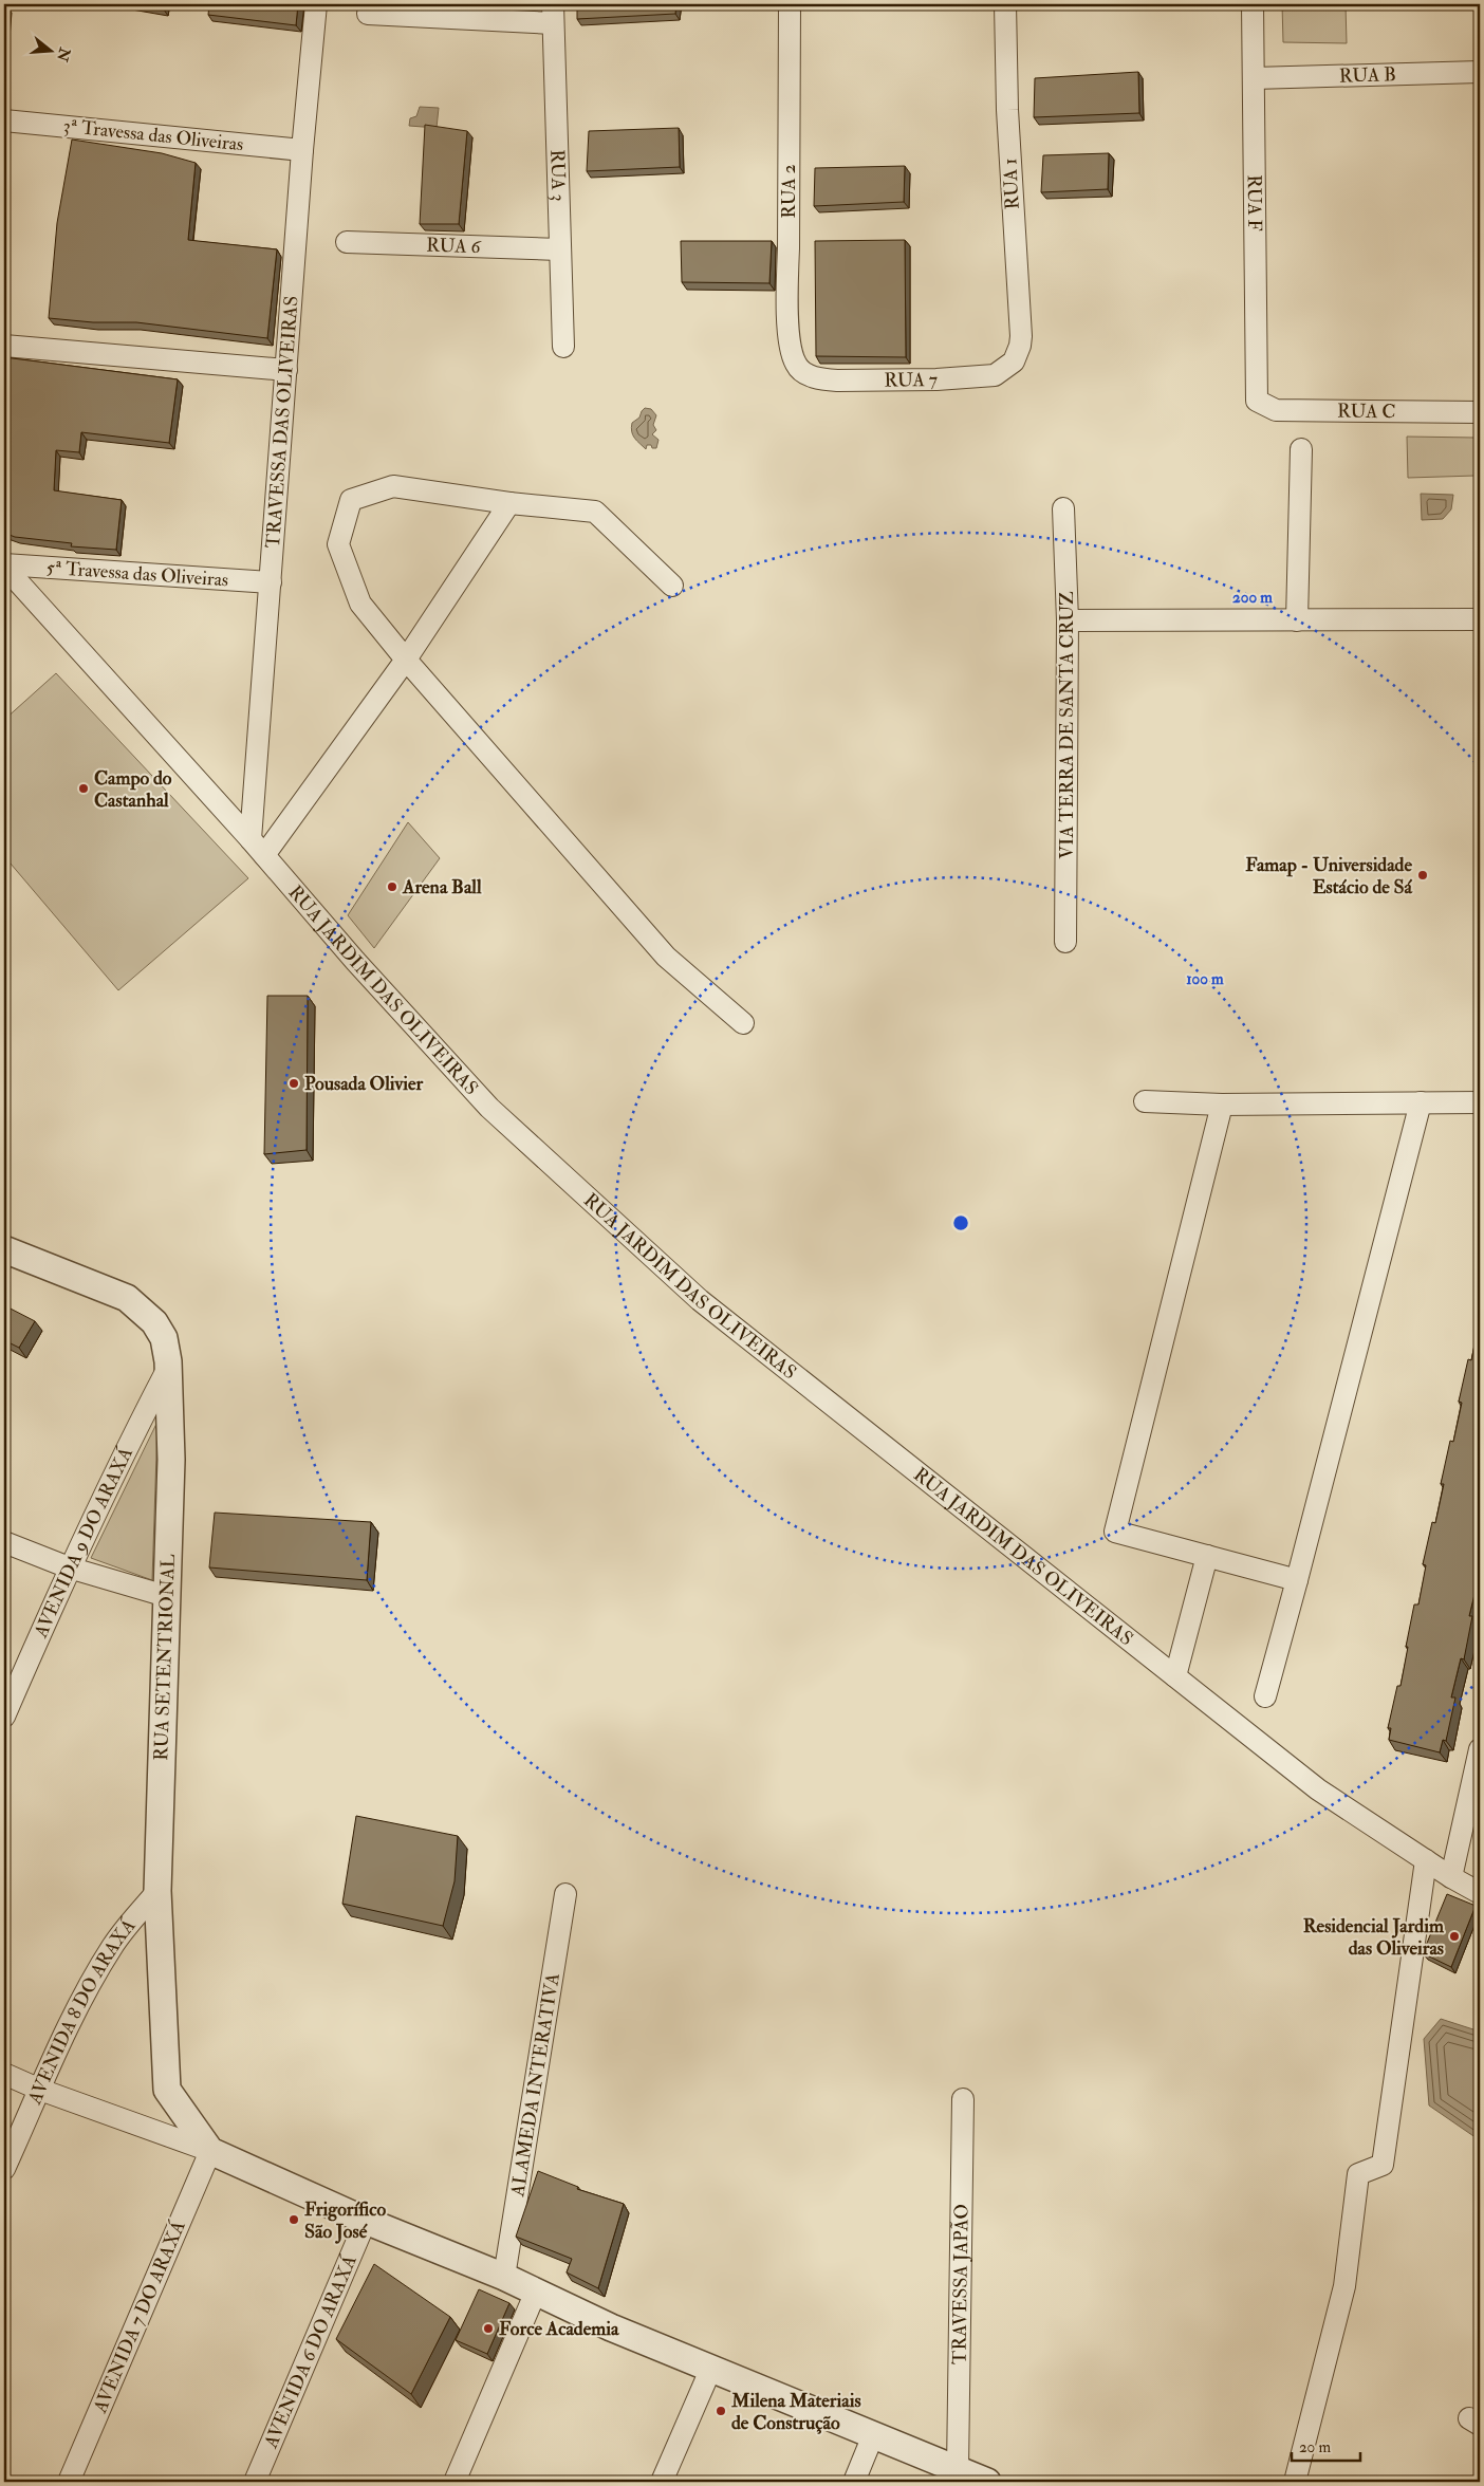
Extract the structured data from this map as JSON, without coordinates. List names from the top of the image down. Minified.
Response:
{"streets":{"street":["RUA B","3ª Travessa das Oliveiras","RUA 3","RUA 1","RUA 2","RUA F","RUA 6","RUA 7","RUA C","TRAVESSA DAS OLIVEIRAS","5ª Travessa das Oliveiras","VIA TERRA DE SANTA CRUZ","RUA JARDIM DAS OLIVEIRAS","AVENIDA 9 DO ARAXÁ","RUA SETENTRIONAL","AVENIDA 8 DO ARAXÁ","ALAMEDA INTERATIVA","TRAVESSA JAPÃO","AVENIDA 7 DO ARAXÁ","AVENIDA 6 DO ARAXÁ"]},"crossings":[["RUA B","RUA F"],["3ª Travessa das Oliveiras","TRAVESSA DAS OLIVEIRAS"],["RUA 3","RUA 6"],["RUA 1","RUA 7"],["RUA 2","RUA 7"],["RUA F","RUA C"],["TRAVESSA DAS OLIVEIRAS","5ª Travessa das Oliveiras"],["TRAVESSA DAS OLIVEIRAS","RUA JARDIM DAS OLIVEIRAS"],["5ª Travessa das Oliveiras","RUA JARDIM DAS OLIVEIRAS"],["AVENIDA 9 DO ARAXÁ","RUA SETENTRIONAL"],["RUA SETENTRIONAL","AVENIDA 8 DO ARAXÁ"],["RUA SETENTRIONAL","AVENIDA 7 DO ARAXÁ"]],"places":["Campo do Castanhal","Famap - Universidade Estácio de Sá","Arena Ball","Pousada Olivier","Residencial Jardim das Oliveiras","Frigorífico São José","Force Academia","Milena Materiais de Construção"],"scale_bar":"20 m","north":"right","rings":["200 m","100 m"]}
